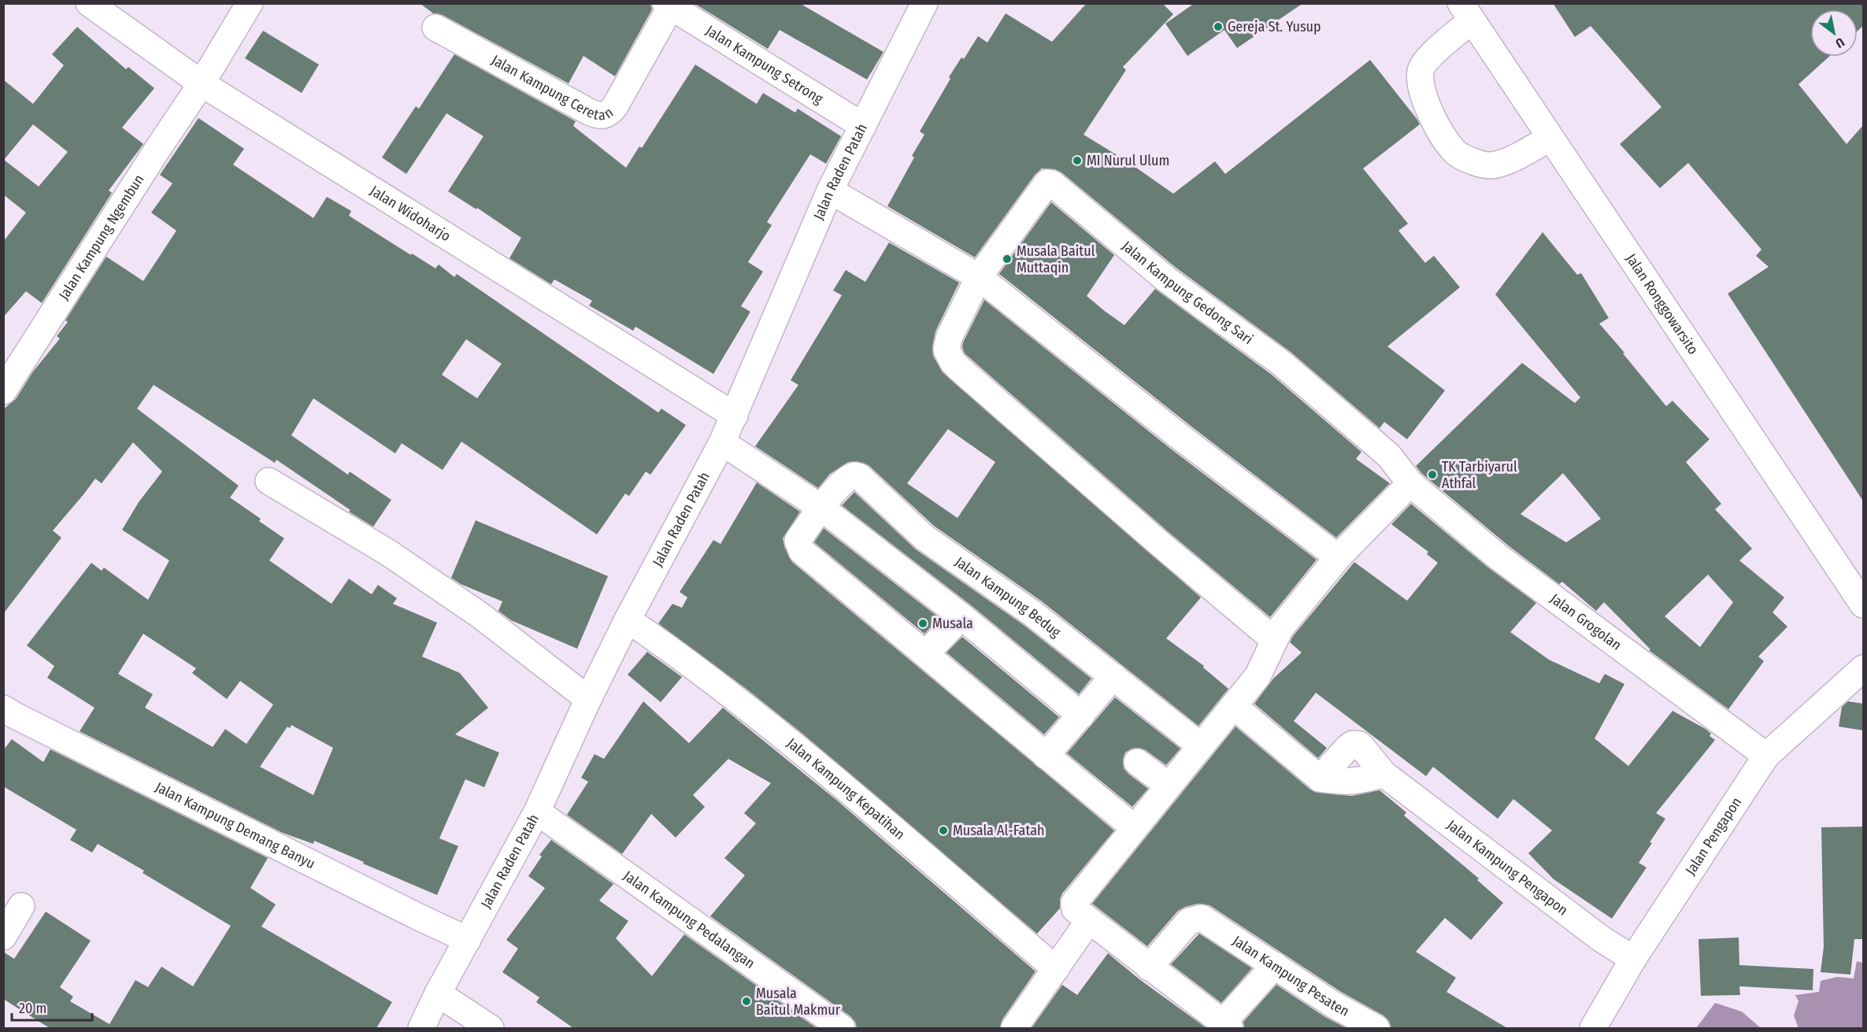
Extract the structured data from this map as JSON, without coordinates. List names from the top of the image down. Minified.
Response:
{"streets":{"main road":["Jalan Kampung Setrong","Jalan Kampung Ceretan","Jalan Raden Patah","Jalan Widoharjo","Jalan Kampung Ngembun","Jalan Kampung Gedong Sari","Jalan Ronggowarsito","Jalan Kampung Bedug","Jalan Grogolan","Jalan Kampung Kepatihan","Jalan Kampung Demang Banyu","Jalan Pengapon","Jalan Kampung Pengapon","Jalan Kampung Pedalangan","Jalan Kampung Pesaten"]},"crossings":[["Jalan Kampung Setrong","Jalan Kampung Ceretan"],["Jalan Kampung Setrong","Jalan Raden Patah"],["Jalan Raden Patah","Jalan Widoharjo"],["Jalan Raden Patah","Jalan Kampung Kepatihan"],["Jalan Raden Patah","Jalan Kampung Demang Banyu"],["Jalan Raden Patah","Jalan Kampung Pedalangan"],["Jalan Widoharjo","Jalan Kampung Ngembun"],["Jalan Kampung Gedong Sari","Jalan Grogolan"],["Jalan Grogolan","Jalan Pengapon"],["Jalan Pengapon","Jalan Kampung Pengapon"]],"places":["Gereja St. Yusup","MI Nurul Ulum","Musala Baitul Muttaqin","TK Tarbiyarul Athfal","Musala","Musala Al-Fatah","Musala Baitul Makmur"],"scale_bar":"20 m","north":"bottom right"}
